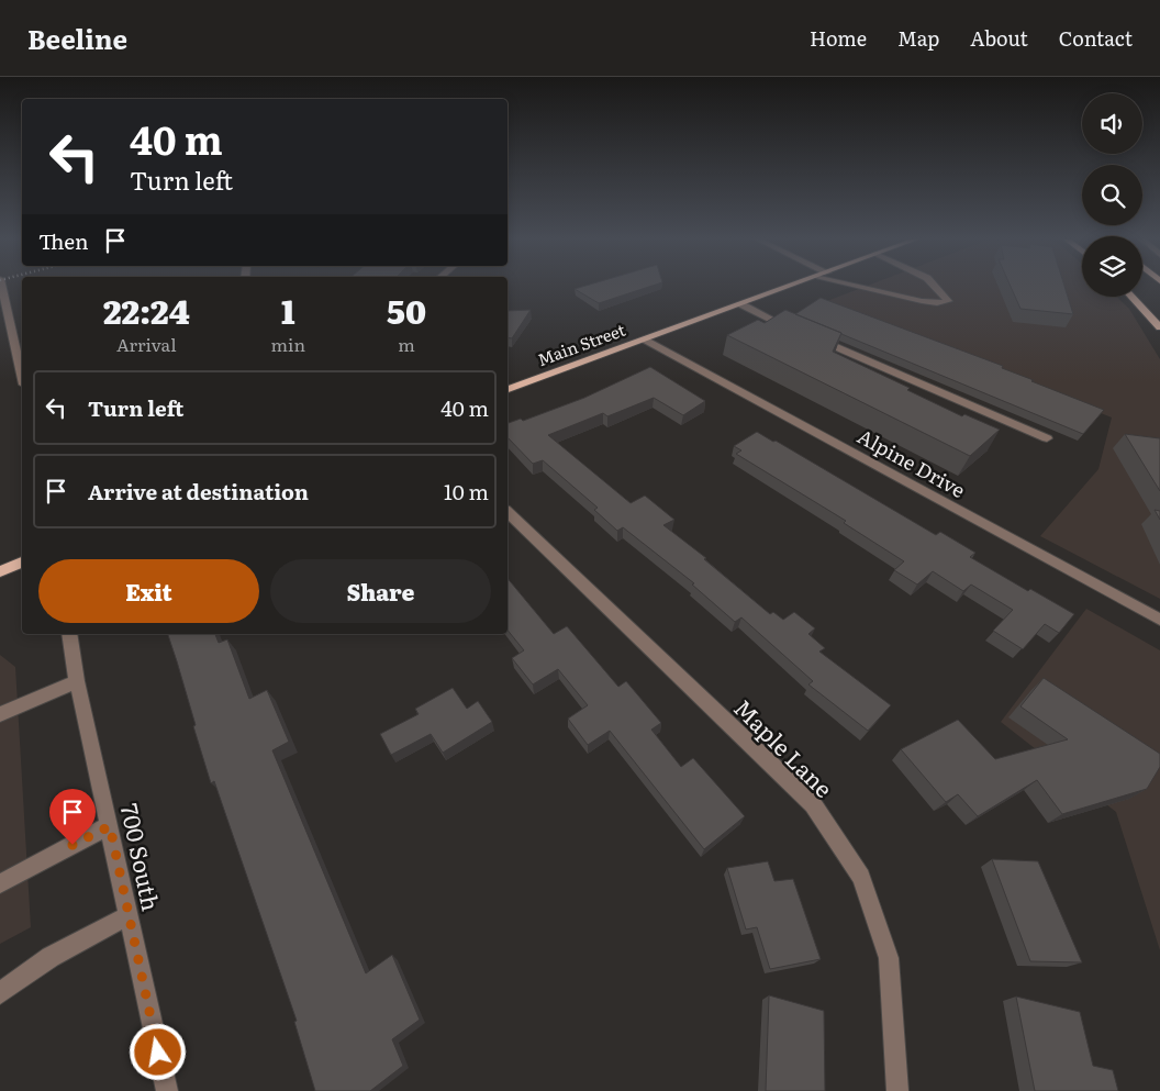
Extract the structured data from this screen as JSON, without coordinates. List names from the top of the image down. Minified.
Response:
{"streets":{"main road":["Main Street"],"street":["Alpine Drive","Maple Lane","700 South"]},"crossings":[["Main Street","Alpine Drive"]],"page":{"header":"Beeline","nav":["Home","Map","About","Contact"],"turn":["40 m","Turn left"],"then":"Then","eta":["22:24","Arrival","1","min","50","m"],"list":[{"name":"Turn left","value":"40 m"},{"name":"Arrive at destination","value":"10 m"}],"buttons":["Exit","Share"]}}
